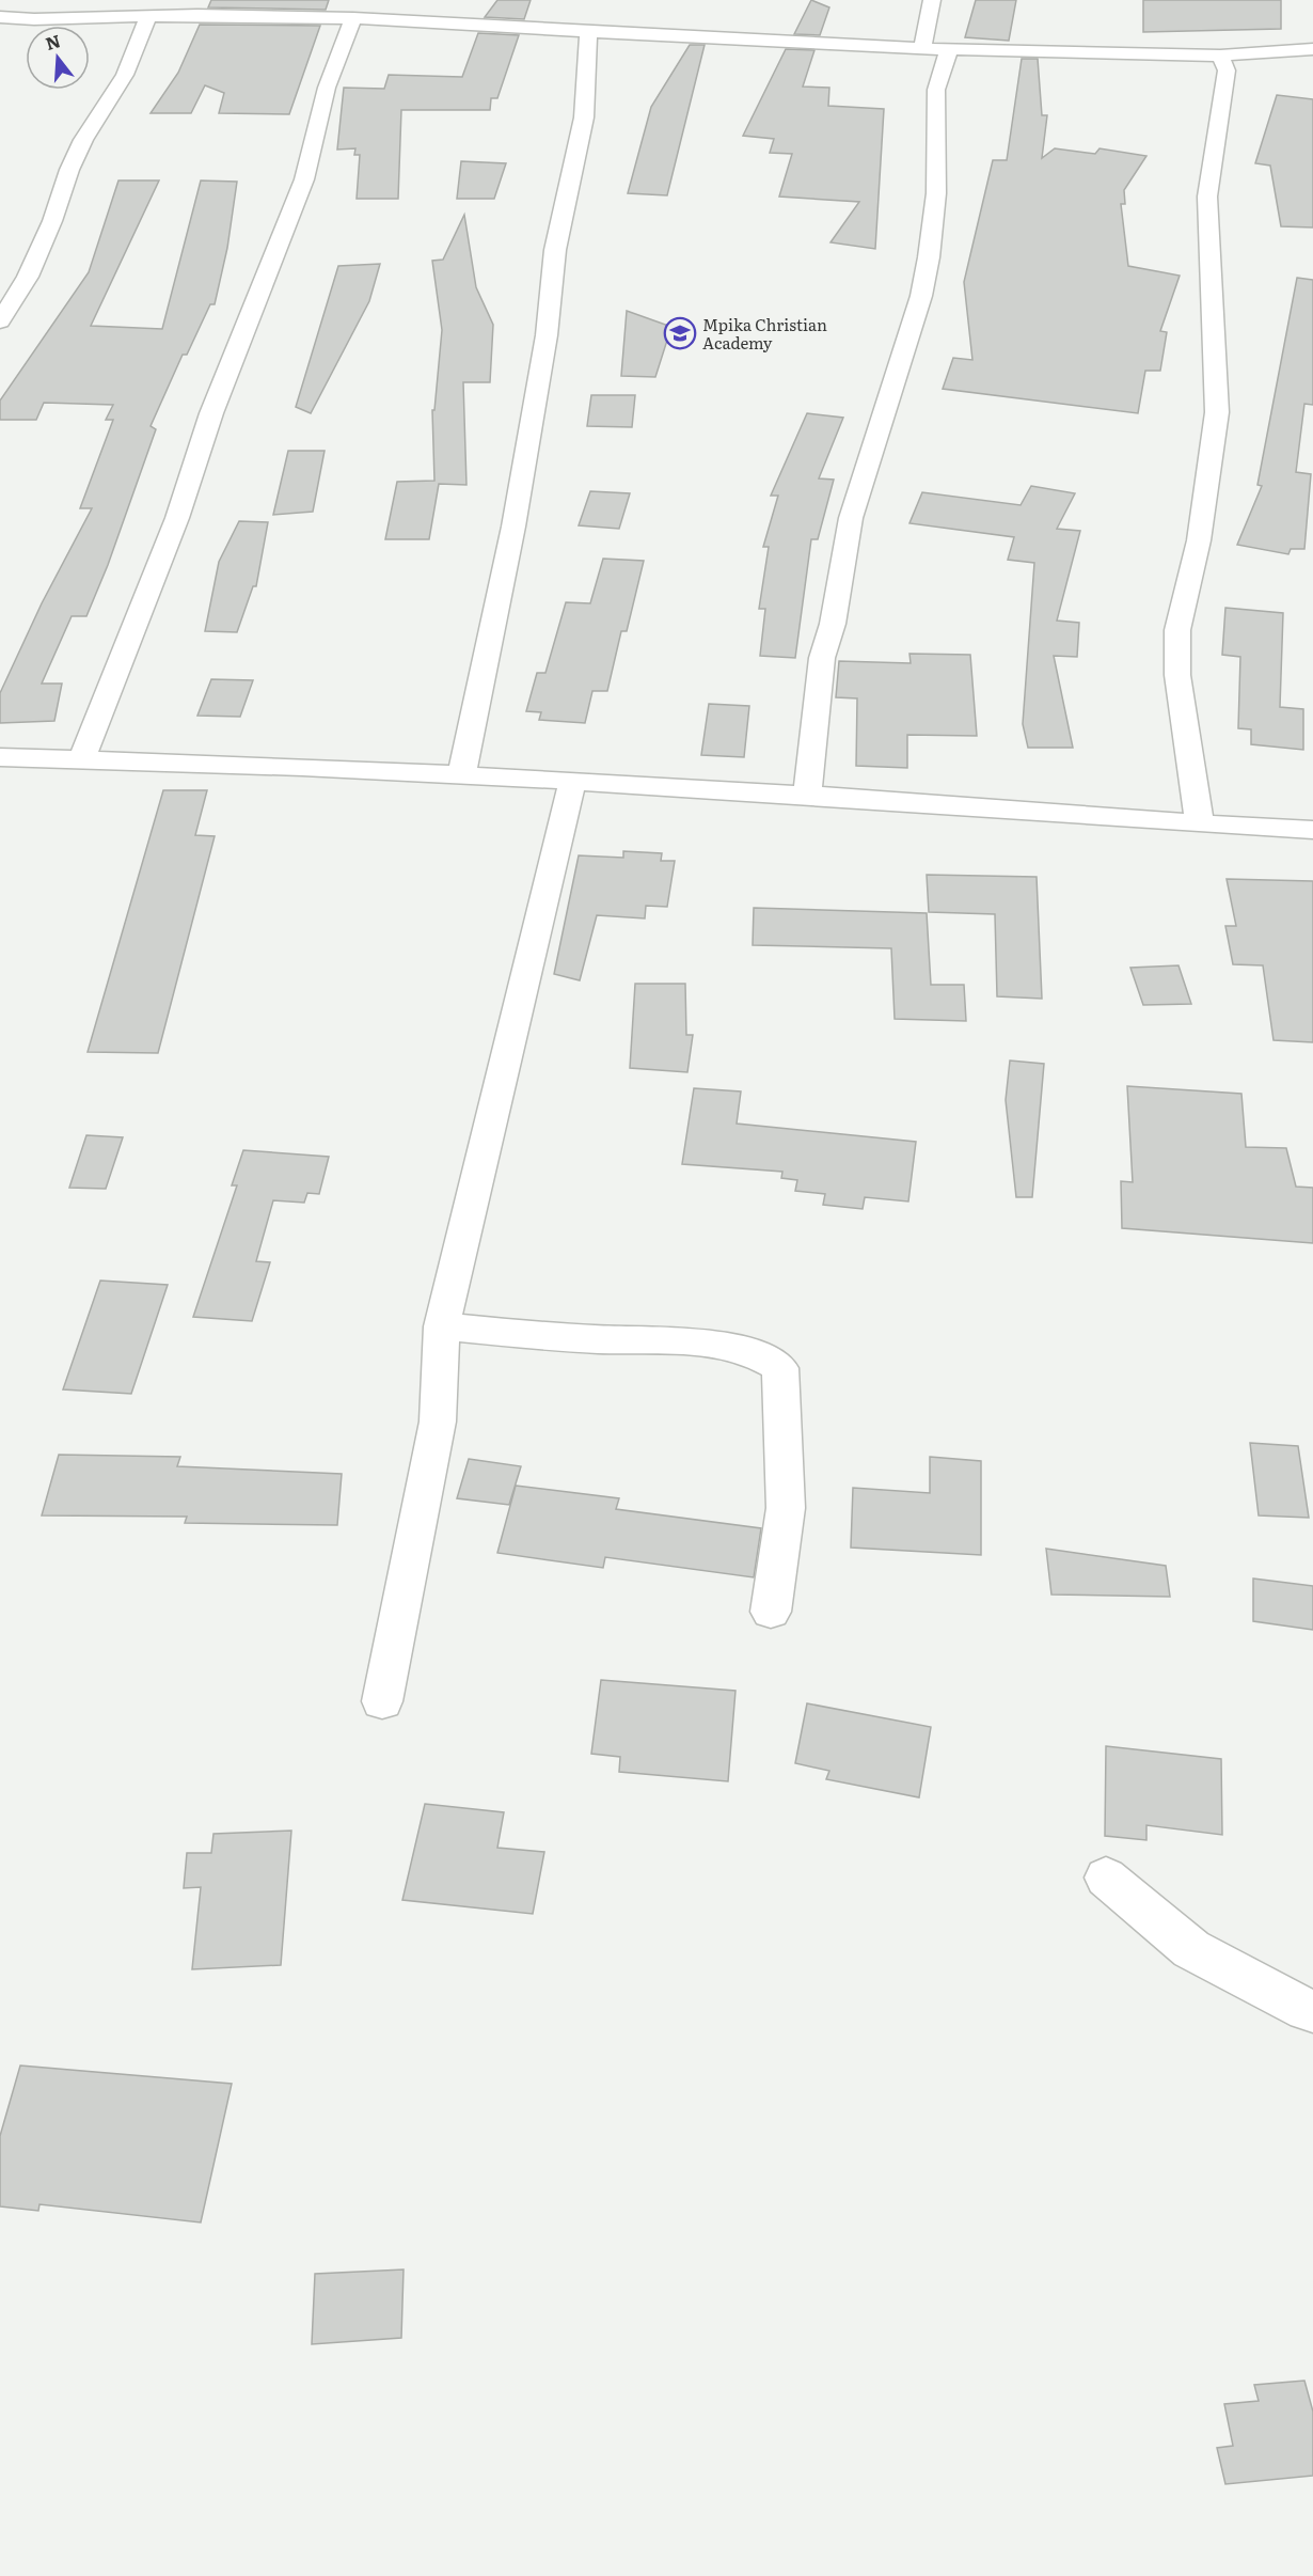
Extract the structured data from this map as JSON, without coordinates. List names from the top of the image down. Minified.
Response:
{"places":{"school or university":["Mpika Christian Academy"]},"north":"top"}
